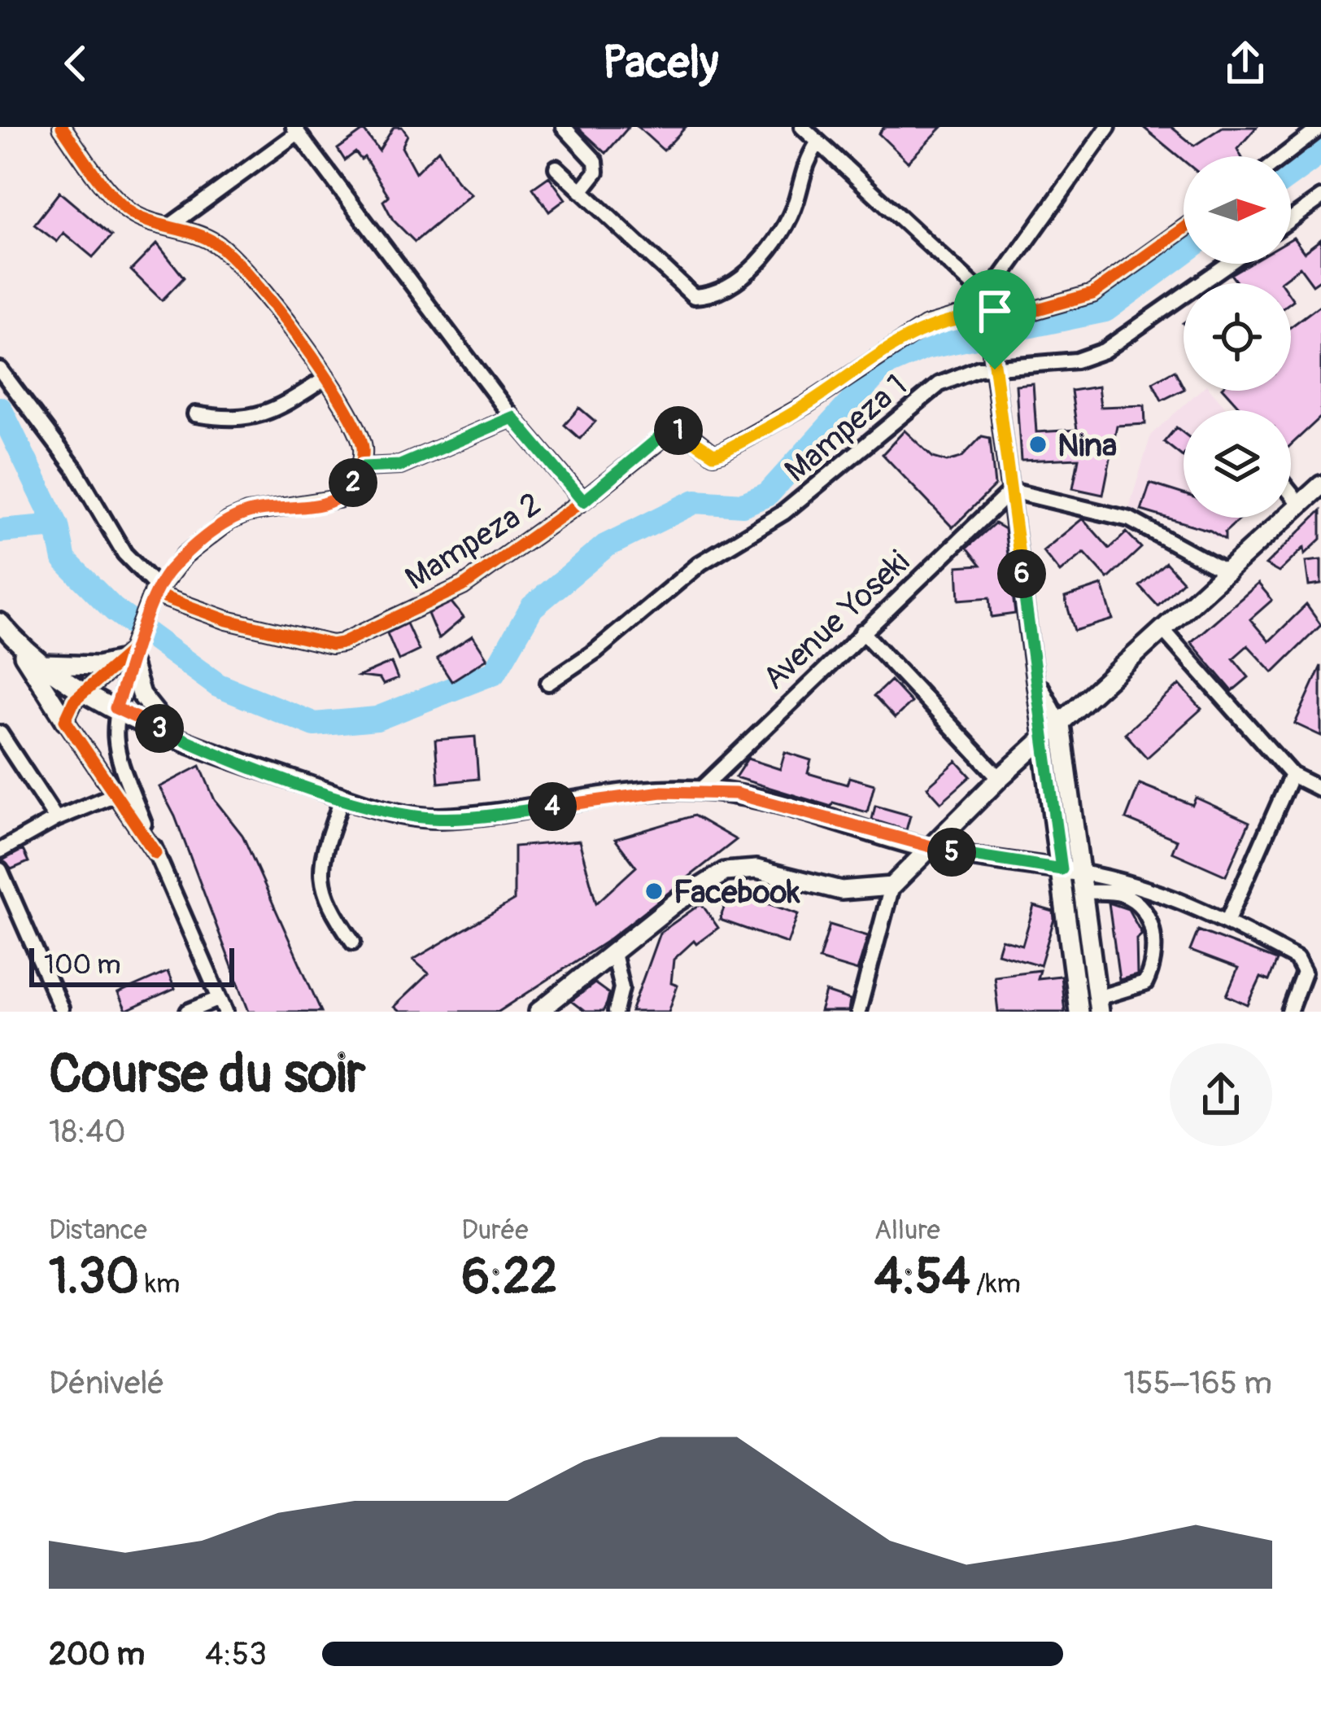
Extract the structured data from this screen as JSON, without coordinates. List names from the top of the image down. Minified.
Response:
{"streets":{"street":["Mampeza 1","Mampeza 2","Avenue Yoseki"]},"places":["Nina","Facebook"],"scale_bar":"100 m","north":"right","page":{"header":"Pacely","pins":["1","2","6","3","4","5"],"scale":"100 m","heading":["Course du soir","18:40"],"stats":[["Distance","1.30 km"],["Durée","6:22"],["Allure","4:54 /km"]],"chart":["Dénivelé","155–165 m"],"list":[{"name":"200 m","note":"4:53"}]}}
